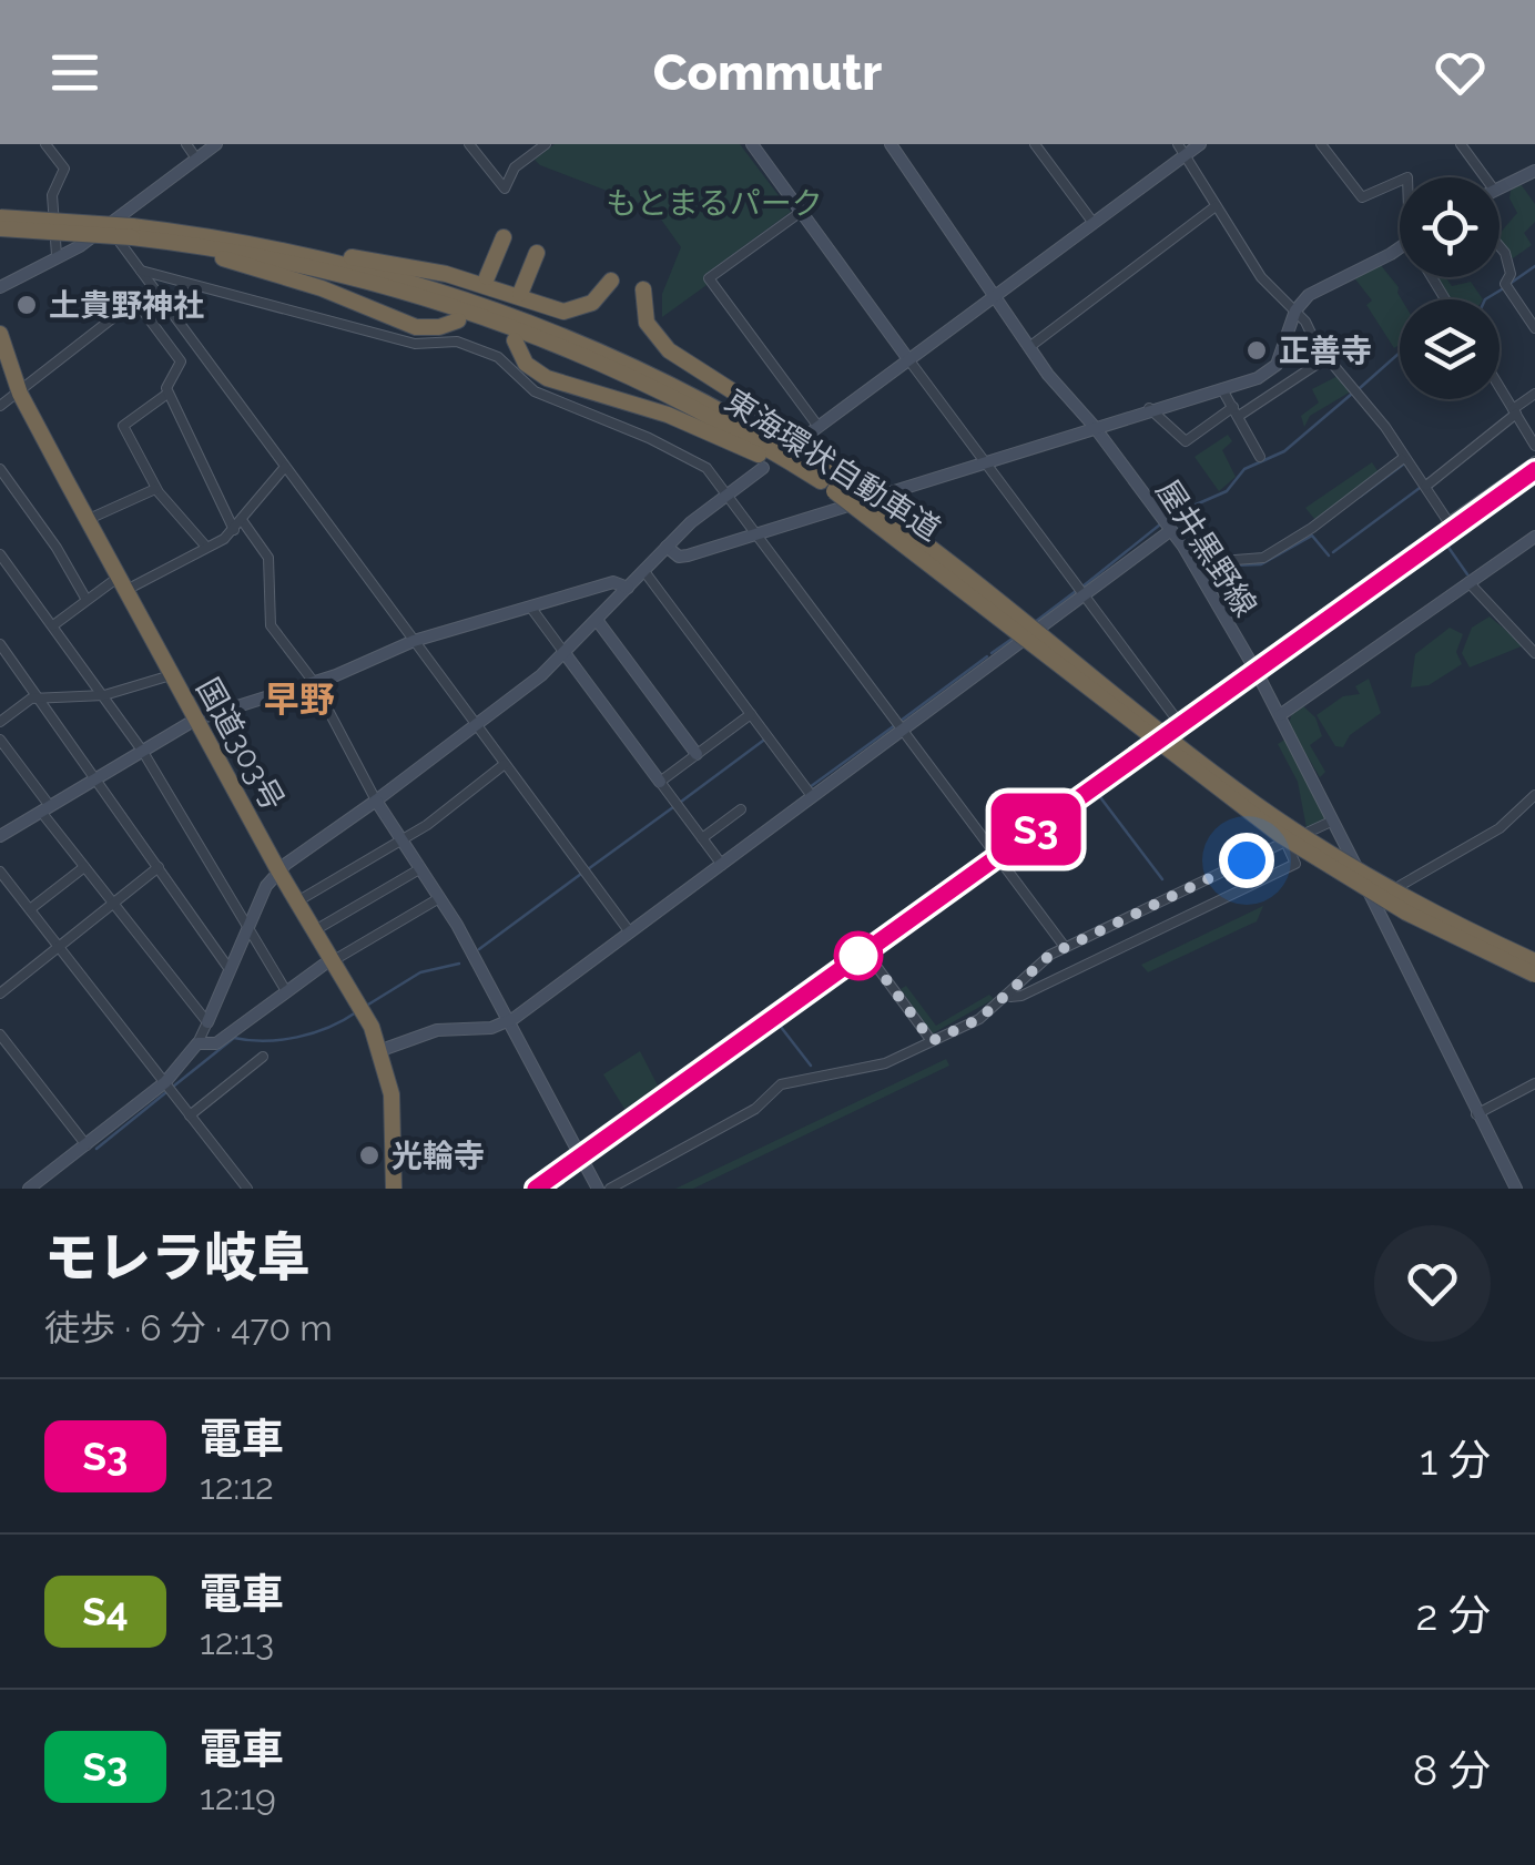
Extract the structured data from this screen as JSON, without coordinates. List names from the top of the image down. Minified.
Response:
{"streets":{"highway":["東海環状自動車道","国道303号"],"street":["屋井黒野線"]},"districts":["早野"],"parks":["もとまるパーク"],"places":["土貴野神社","正善寺","光輪寺"],"page":{"header":"Commutr","on_map":"S3","heading":["モレラ岐阜","徒歩 · 6 分 · 470 m"],"list":[{"mark":"S3","name":"電車","note":"12:12","value":"1 分"},{"mark":"S4","name":"電車","note":"12:13","value":"2 分"},{"mark":"S3","name":"電車","note":"12:19","value":"8 分"}]}}
